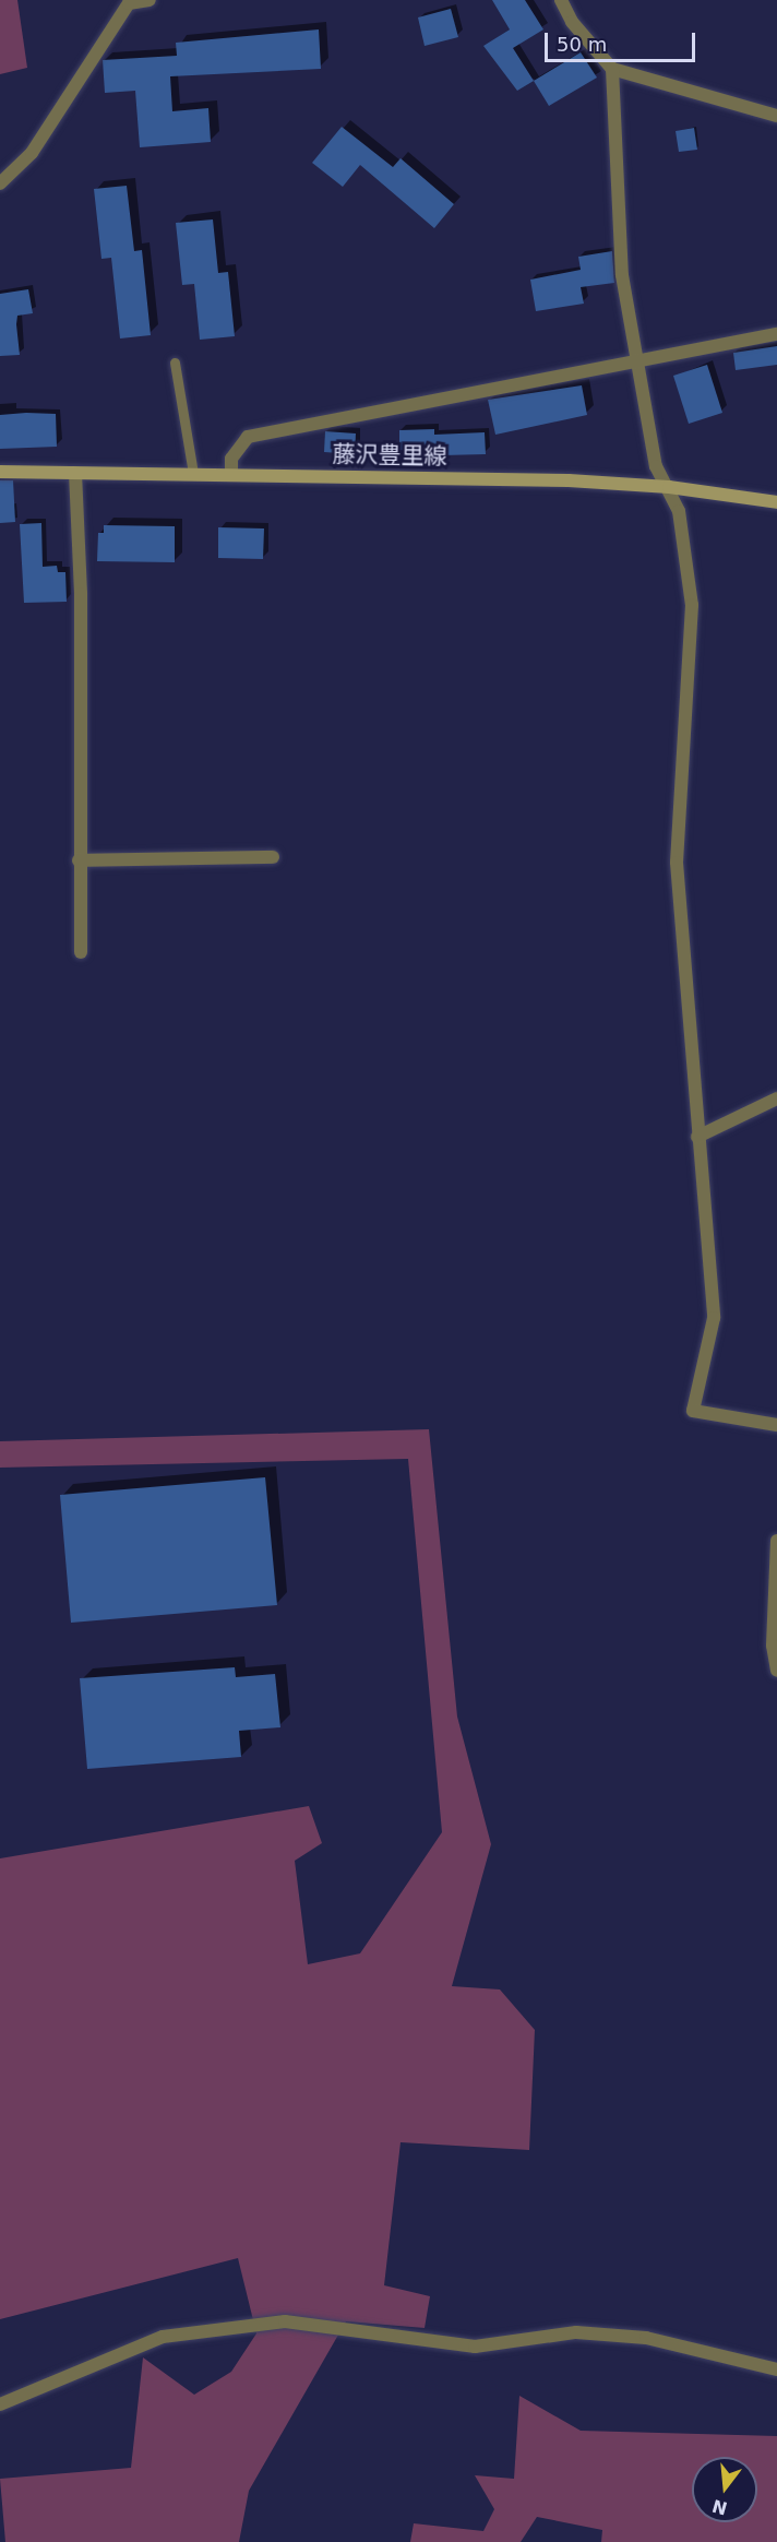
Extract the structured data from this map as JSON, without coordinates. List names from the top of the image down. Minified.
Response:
{"streets":{"main road":["藤沢豊里線"]},"scale_bar":"50 m","north":"bottom"}
